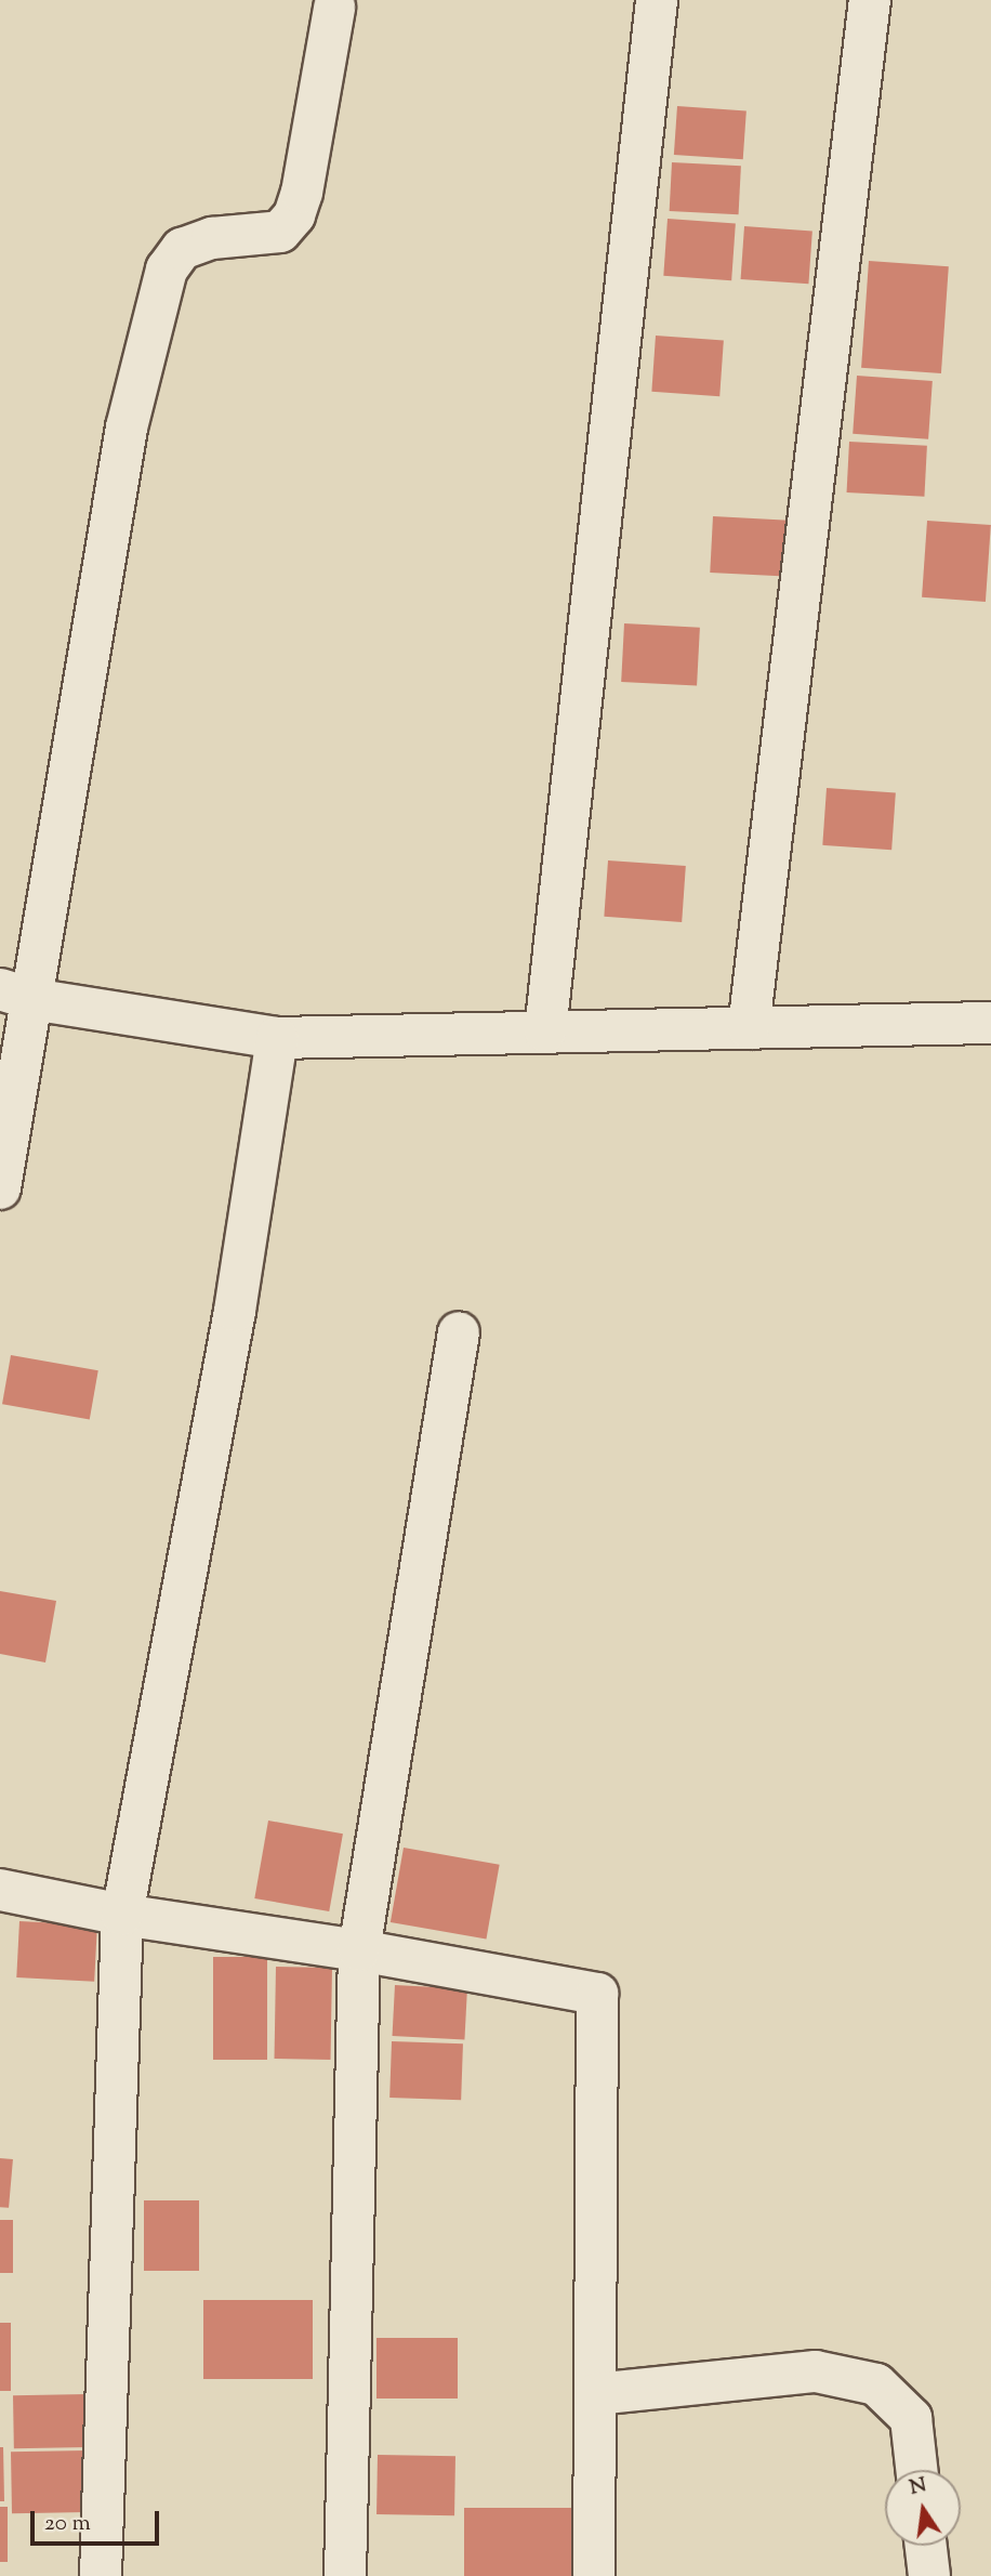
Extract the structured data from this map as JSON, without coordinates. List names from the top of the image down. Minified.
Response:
{"scale_bar":"20 m","north":"top"}
